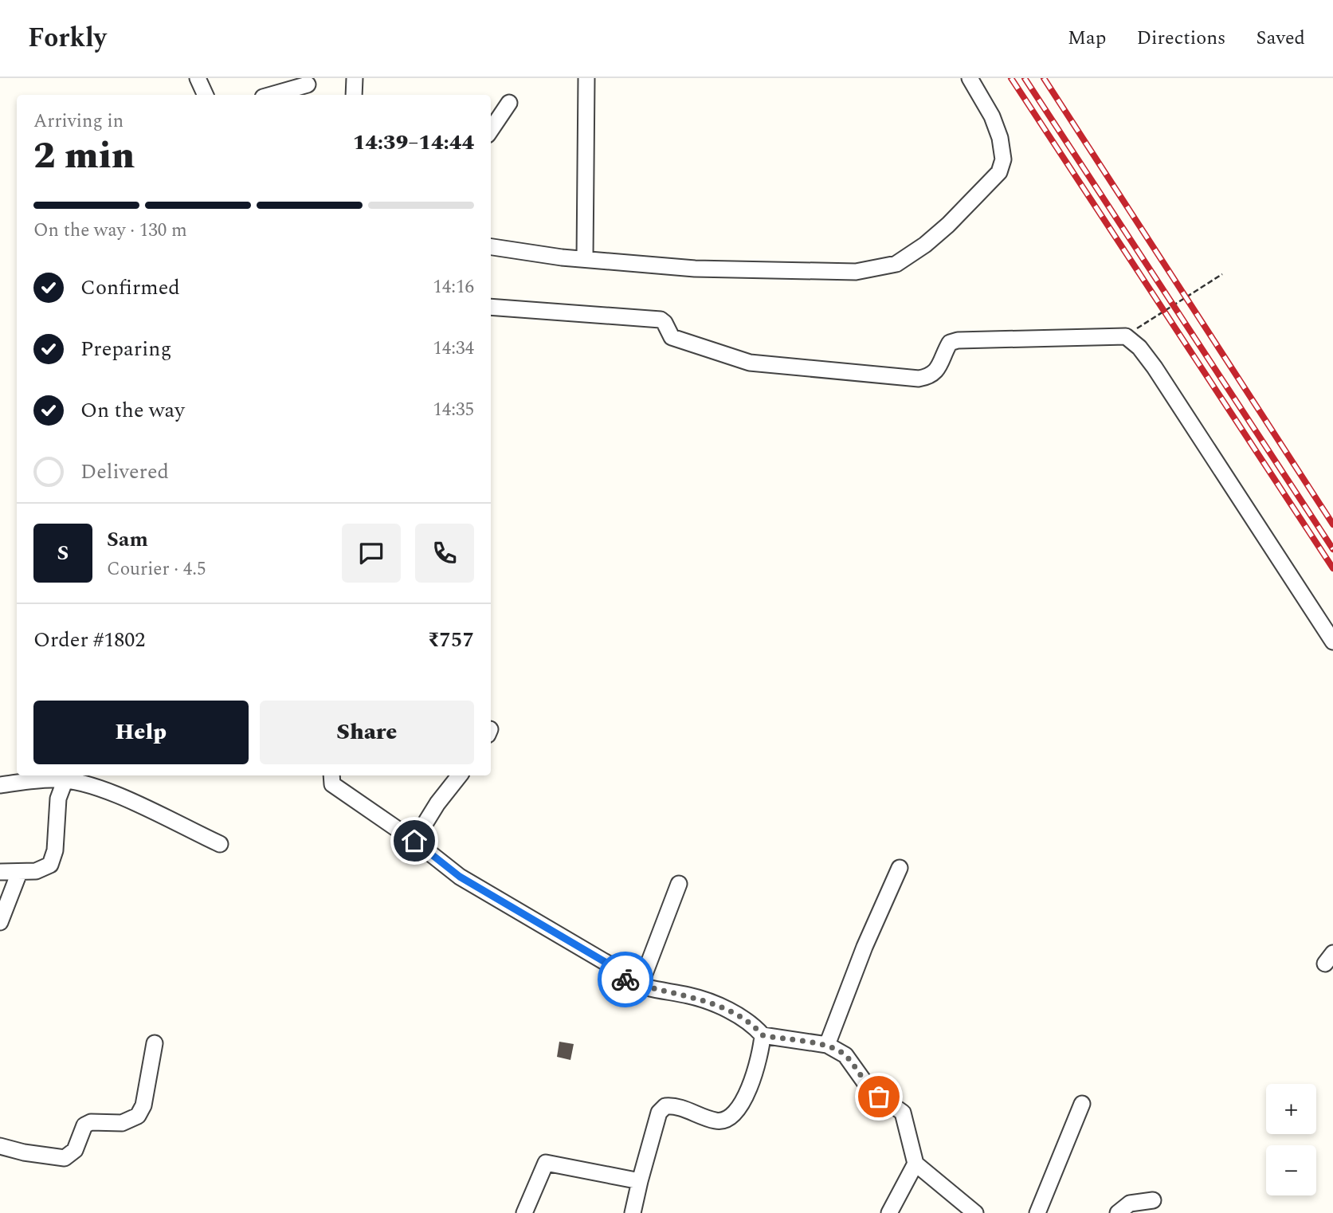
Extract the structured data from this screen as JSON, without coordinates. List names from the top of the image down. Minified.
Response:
{"page":{"header":"Forkly","nav":["Map","Directions","Saved"],"heading":["2 min","Arriving in","14:39–14:44"],"panel":["Sam","Courier · 4.5","Order #1802","₹757"],"bar":"On the way · 130 m","list":[["Confirmed","14:16"],["Preparing","14:34"],["On the way","14:35"],"Delivered"],"round":"S","buttons":["Help","Share"],"map_buttons":["+","−"]}}
